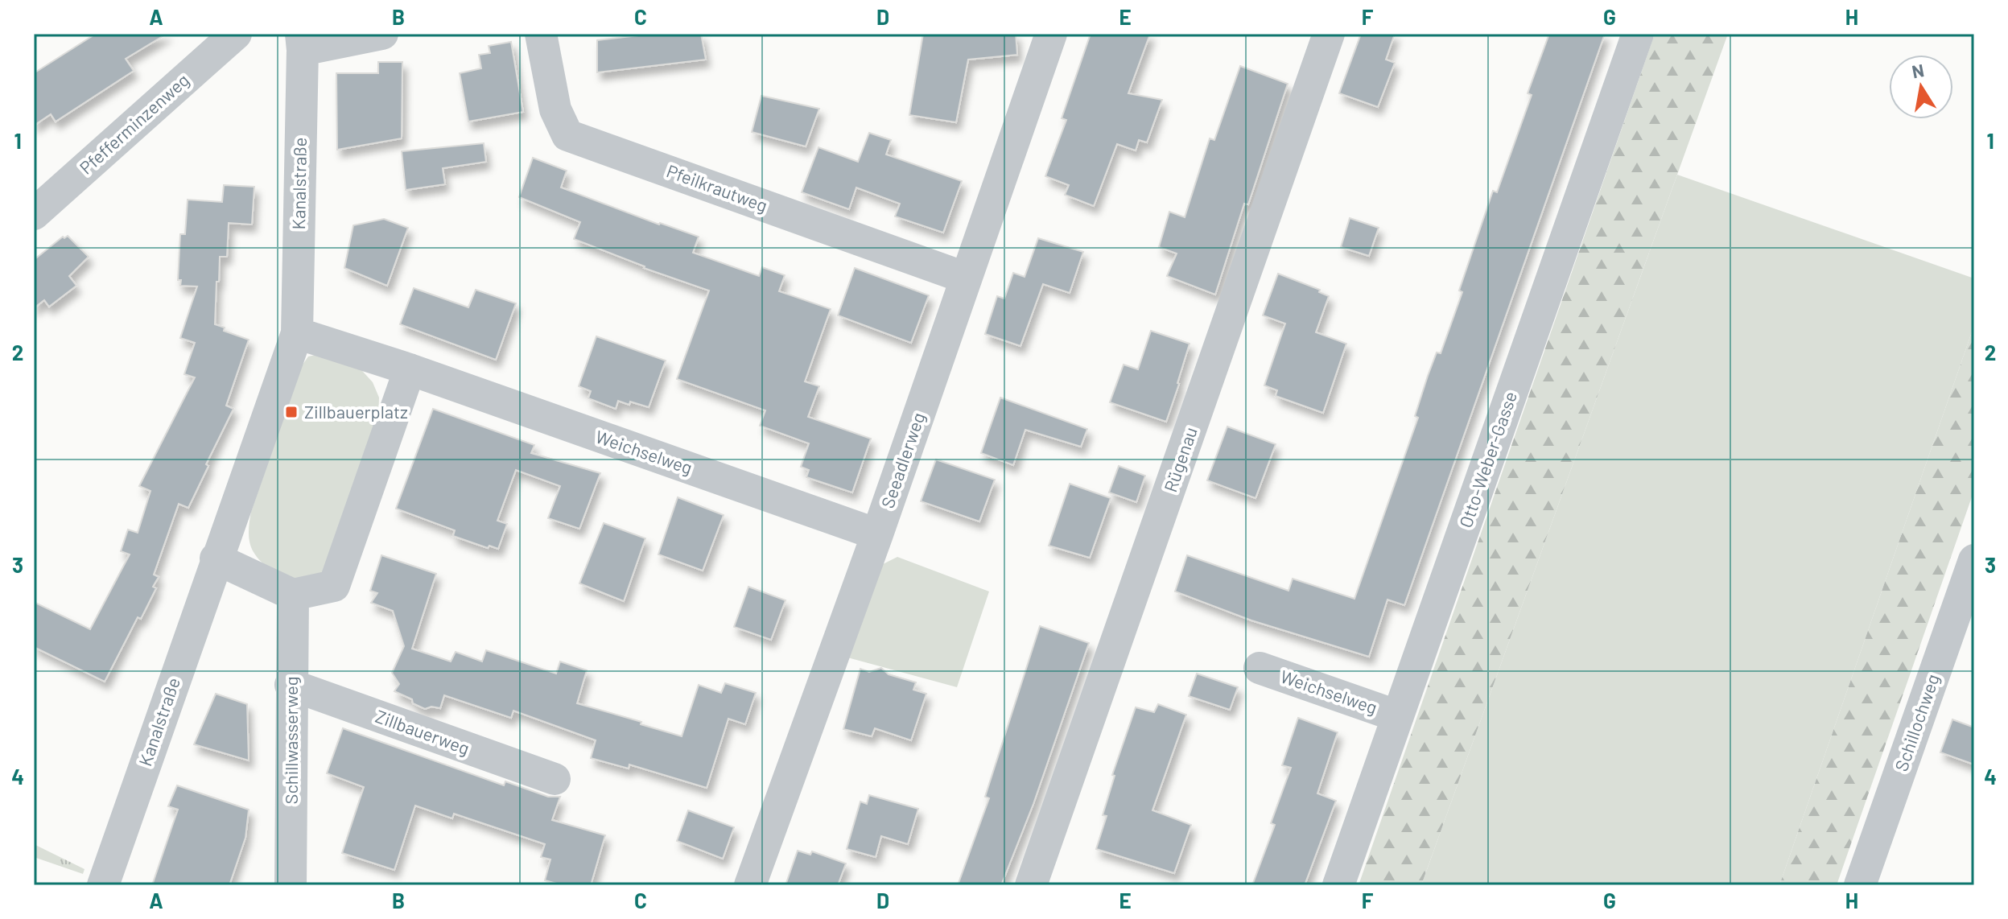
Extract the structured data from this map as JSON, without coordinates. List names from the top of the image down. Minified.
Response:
{"streets":{"street":["Pfefferminzenweg","Kanalstraße","Pfeilkrautweg","Weichselweg","Rügenau","Otto-Weber-Gasse","Seeadlerweg","Schillochweg","Zillbauerweg","Schillwasserweg"]},"crossings":[["Pfeilkrautweg","Seeadlerweg"],["Weichselweg","Otto-Weber-Gasse"],["Weichselweg","Seeadlerweg"],["Zillbauerweg","Schillwasserweg"]],"places":{"transit":["Zillbauerplatz"]},"north":"top","grid":{"columns":["A","B","C","D","E","F","G","H"],"rows":["1","2","3","4"]}}
